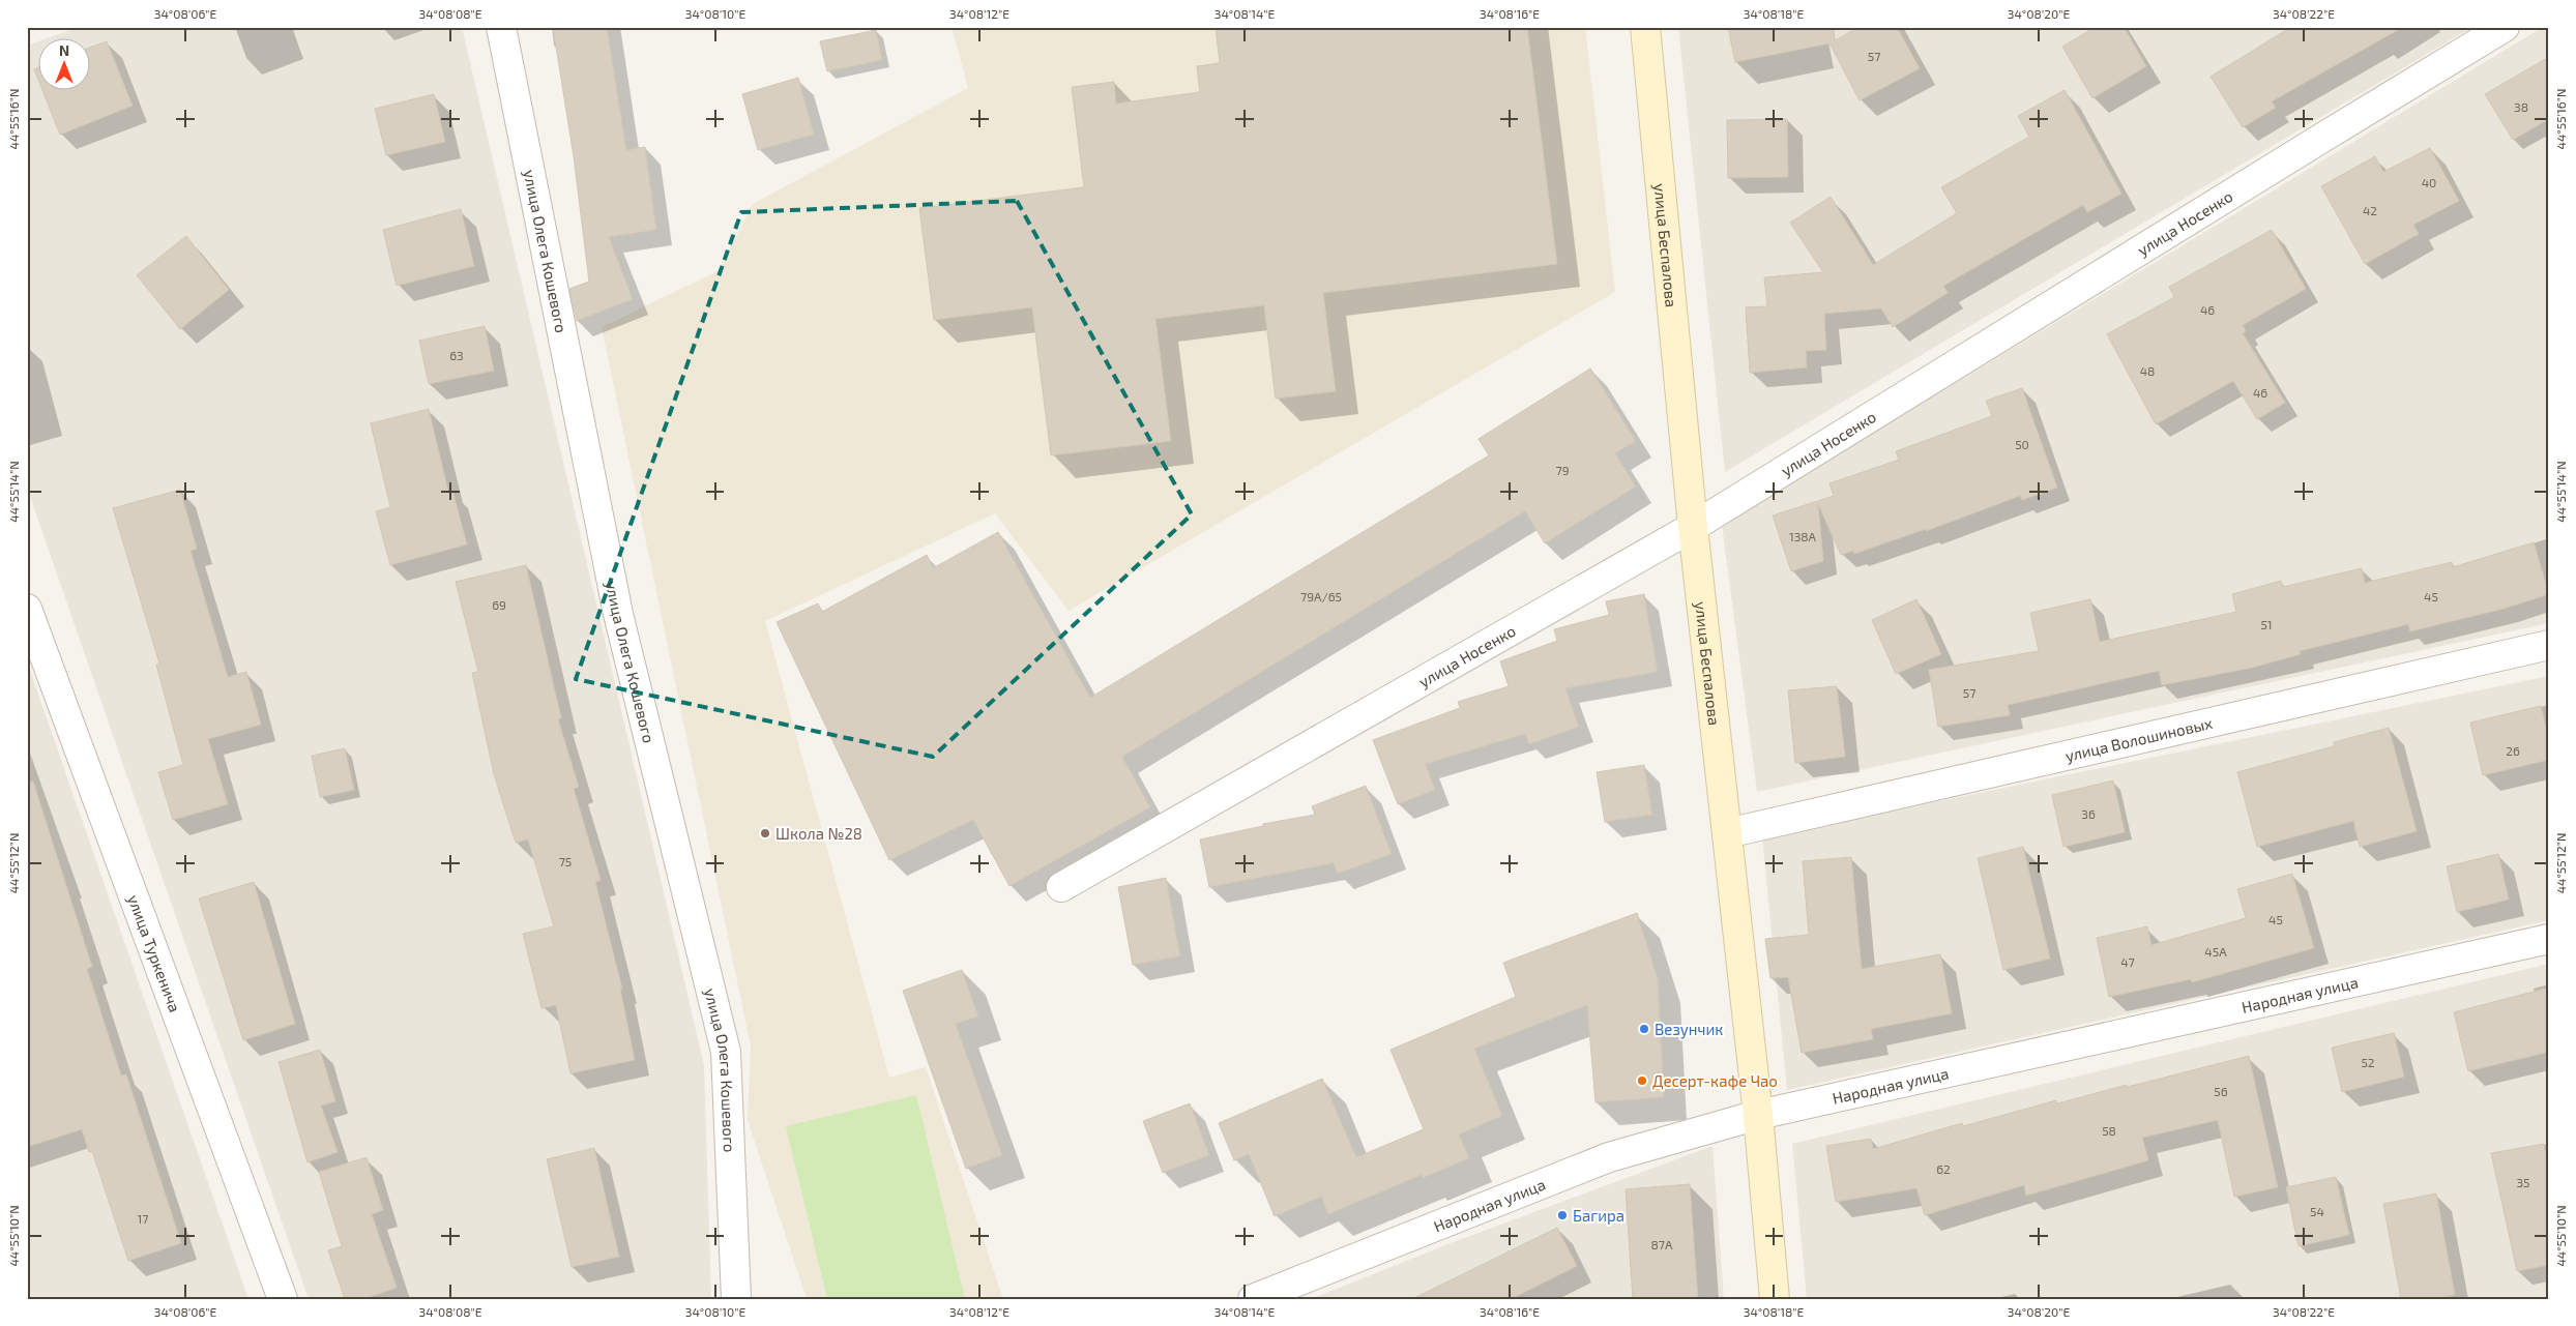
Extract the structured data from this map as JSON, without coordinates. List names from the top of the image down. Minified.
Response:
{"streets":{"main road":["улица Беспалова"],"street":["улица Носенко","улица Олега Кошевого","улица Волошиновых","улица Туркенича","Народная улица"]},"crossings":[["улица Носенко","улица Беспалова"],["улица Беспалова","улица Волошиновых"],["улица Беспалова","Народная улица"]],"places":["Школа №28","Везунчик","Десерт-кафе Чао","Багира"],"house_numbers":["57","38","40","42","46","63","48","46","50","79","138А","79А/65","45","69","51","57","26","36","75","45","45А","47","52","56","58","62","35","54","17","87А"],"north":"top","coordinates":["34°08'06\"E","34°08'08\"E","34°08'10\"E","34°08'12\"E","34°08'14\"E","34°08'16\"E","34°08'18\"E","34°08'20\"E","34°08'22\"E","44°55'16\"N","44°55'14\"N","44°55'12\"N","44°55'10\"N"]}
